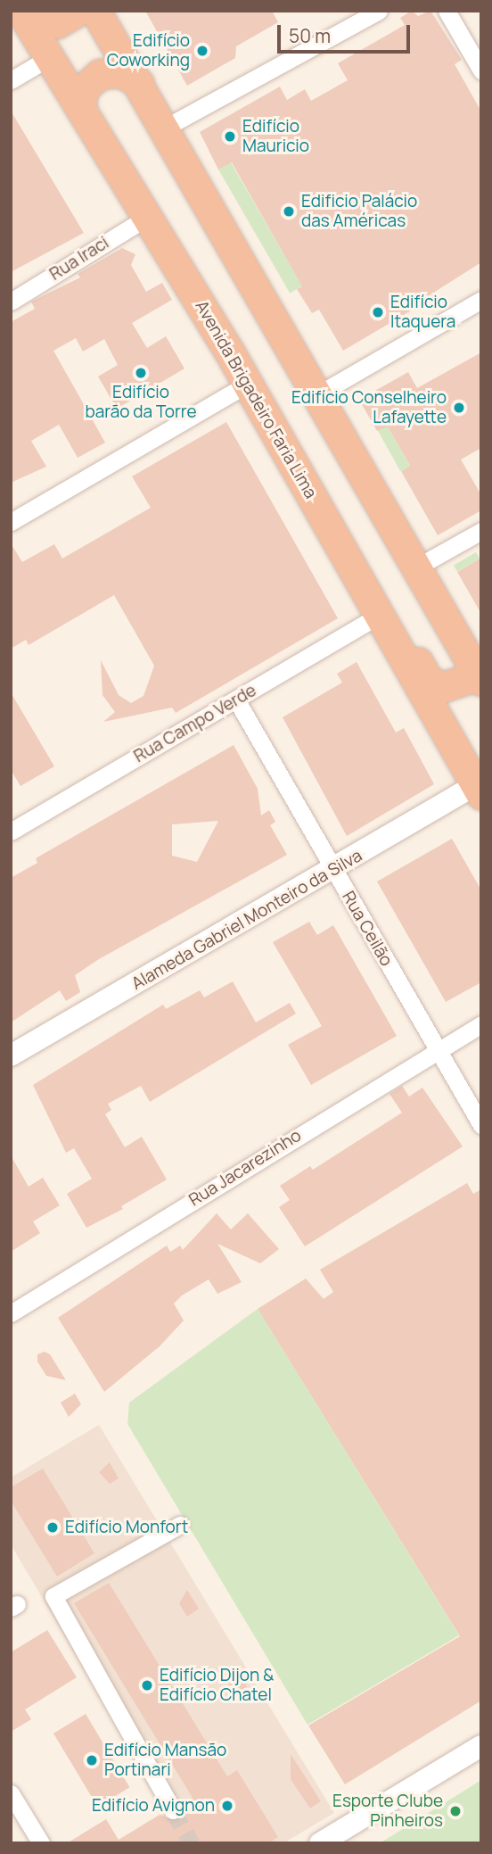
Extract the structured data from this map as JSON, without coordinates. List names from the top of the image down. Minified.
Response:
{"streets":{"highway":["Avenida Brigadeiro Faria Lima"],"street":["Rua Iraci","Rua Campo Verde","Alameda Gabriel Monteiro da Silva","Rua Ceilão","Rua Jacarezinho"]},"crossings":[["Rua Iraci","Avenida Brigadeiro Faria Lima"],["Avenida Brigadeiro Faria Lima","Rua Campo Verde"],["Avenida Brigadeiro Faria Lima","Alameda Gabriel Monteiro da Silva"],["Rua Campo Verde","Rua Ceilão"],["Alameda Gabriel Monteiro da Silva","Rua Ceilão"],["Rua Ceilão","Rua Jacarezinho"]],"places":["Edifício Coworking","Edifício Mauricio","Edificio Palácio das Américas","Edifício Itaquera","Edifício barão da Torre","Edifício Conselheiro Lafayette","Edifício Monfort","Edifício Dijon & Edifício Chatel","Edifício Mansão Portinari","Edifício Avignon","Esporte Clube Pinheiros"],"scale_bar":"50 m"}
